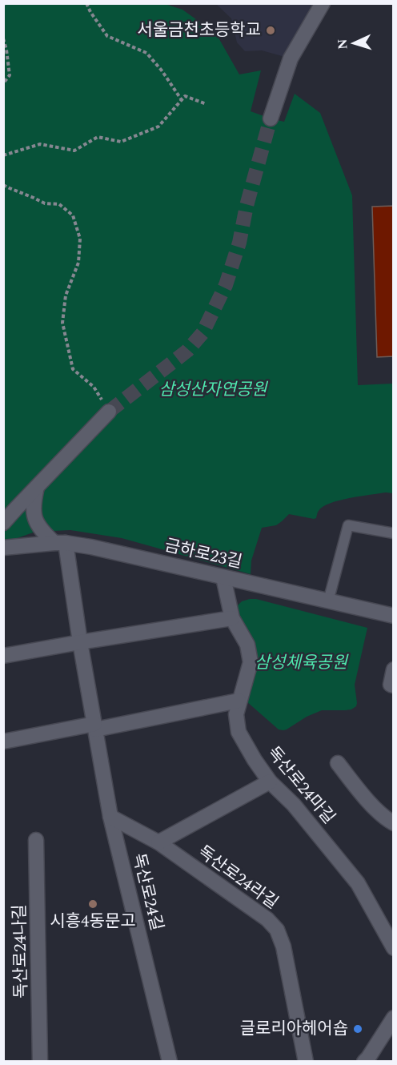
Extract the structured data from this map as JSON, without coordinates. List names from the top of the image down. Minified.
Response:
{"streets":{"street":["금하로23길","독산로24마길","독산로24라길","독산로24길","독산로24나길"]},"crossings":[["금하로23길","독산로24마길"],["금하로23길","독산로24길"],["독산로24라길","독산로24길"]],"parks":["삼성산자연공원","삼성체육공원"],"places":["서울금천초등학교","시흥4동문고","글로리아헤어숍"],"north":"left"}
